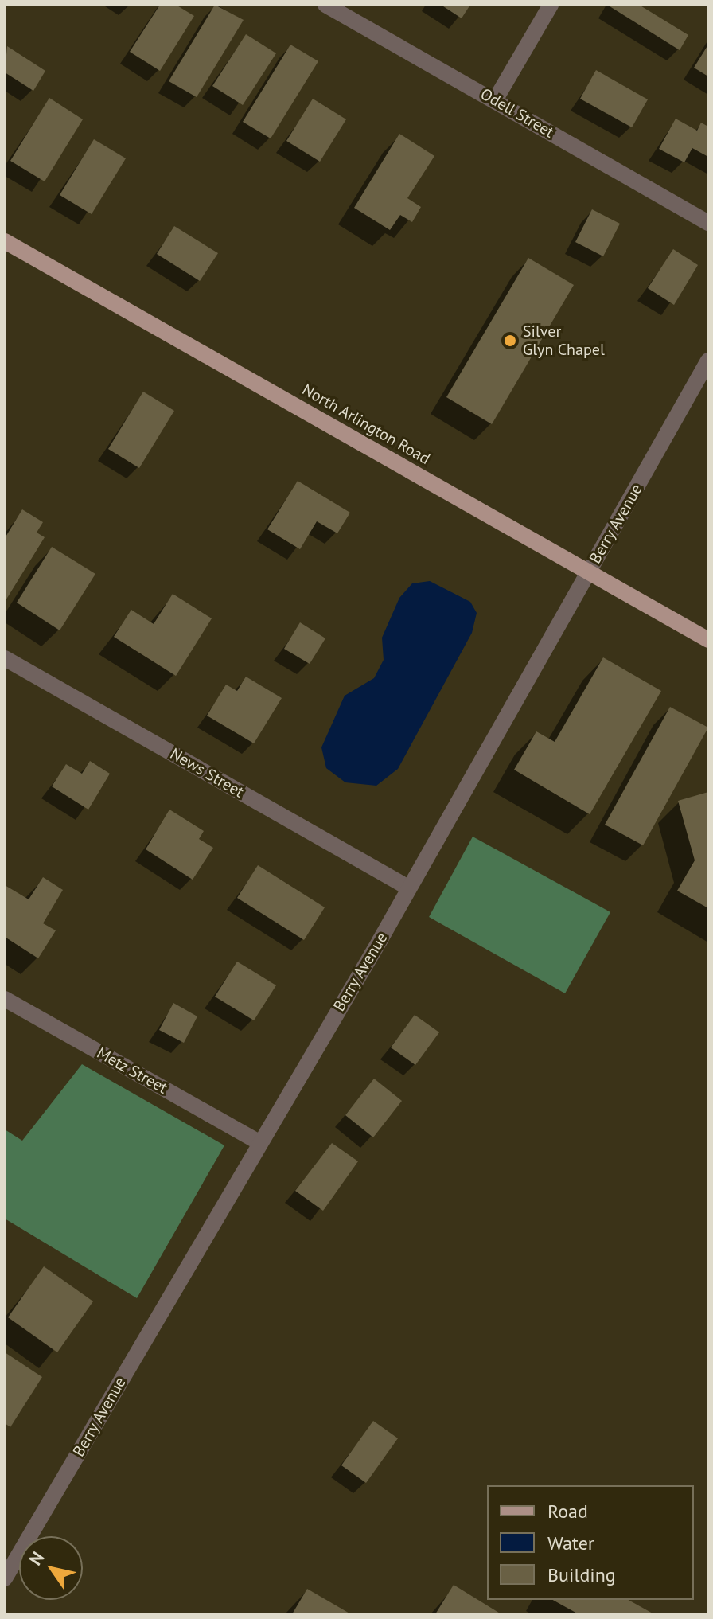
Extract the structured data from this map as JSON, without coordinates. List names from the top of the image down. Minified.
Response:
{"streets":{"main road":["North Arlington Road"],"street":["Odell Street","Berry Avenue","News Street","Metz Street"]},"crossings":[["North Arlington Road","Berry Avenue"],["Berry Avenue","News Street"],["Berry Avenue","Metz Street"]],"places":["Silver Glyn Chapel"],"legend":["Road","Water","Building"],"north":"top left"}
